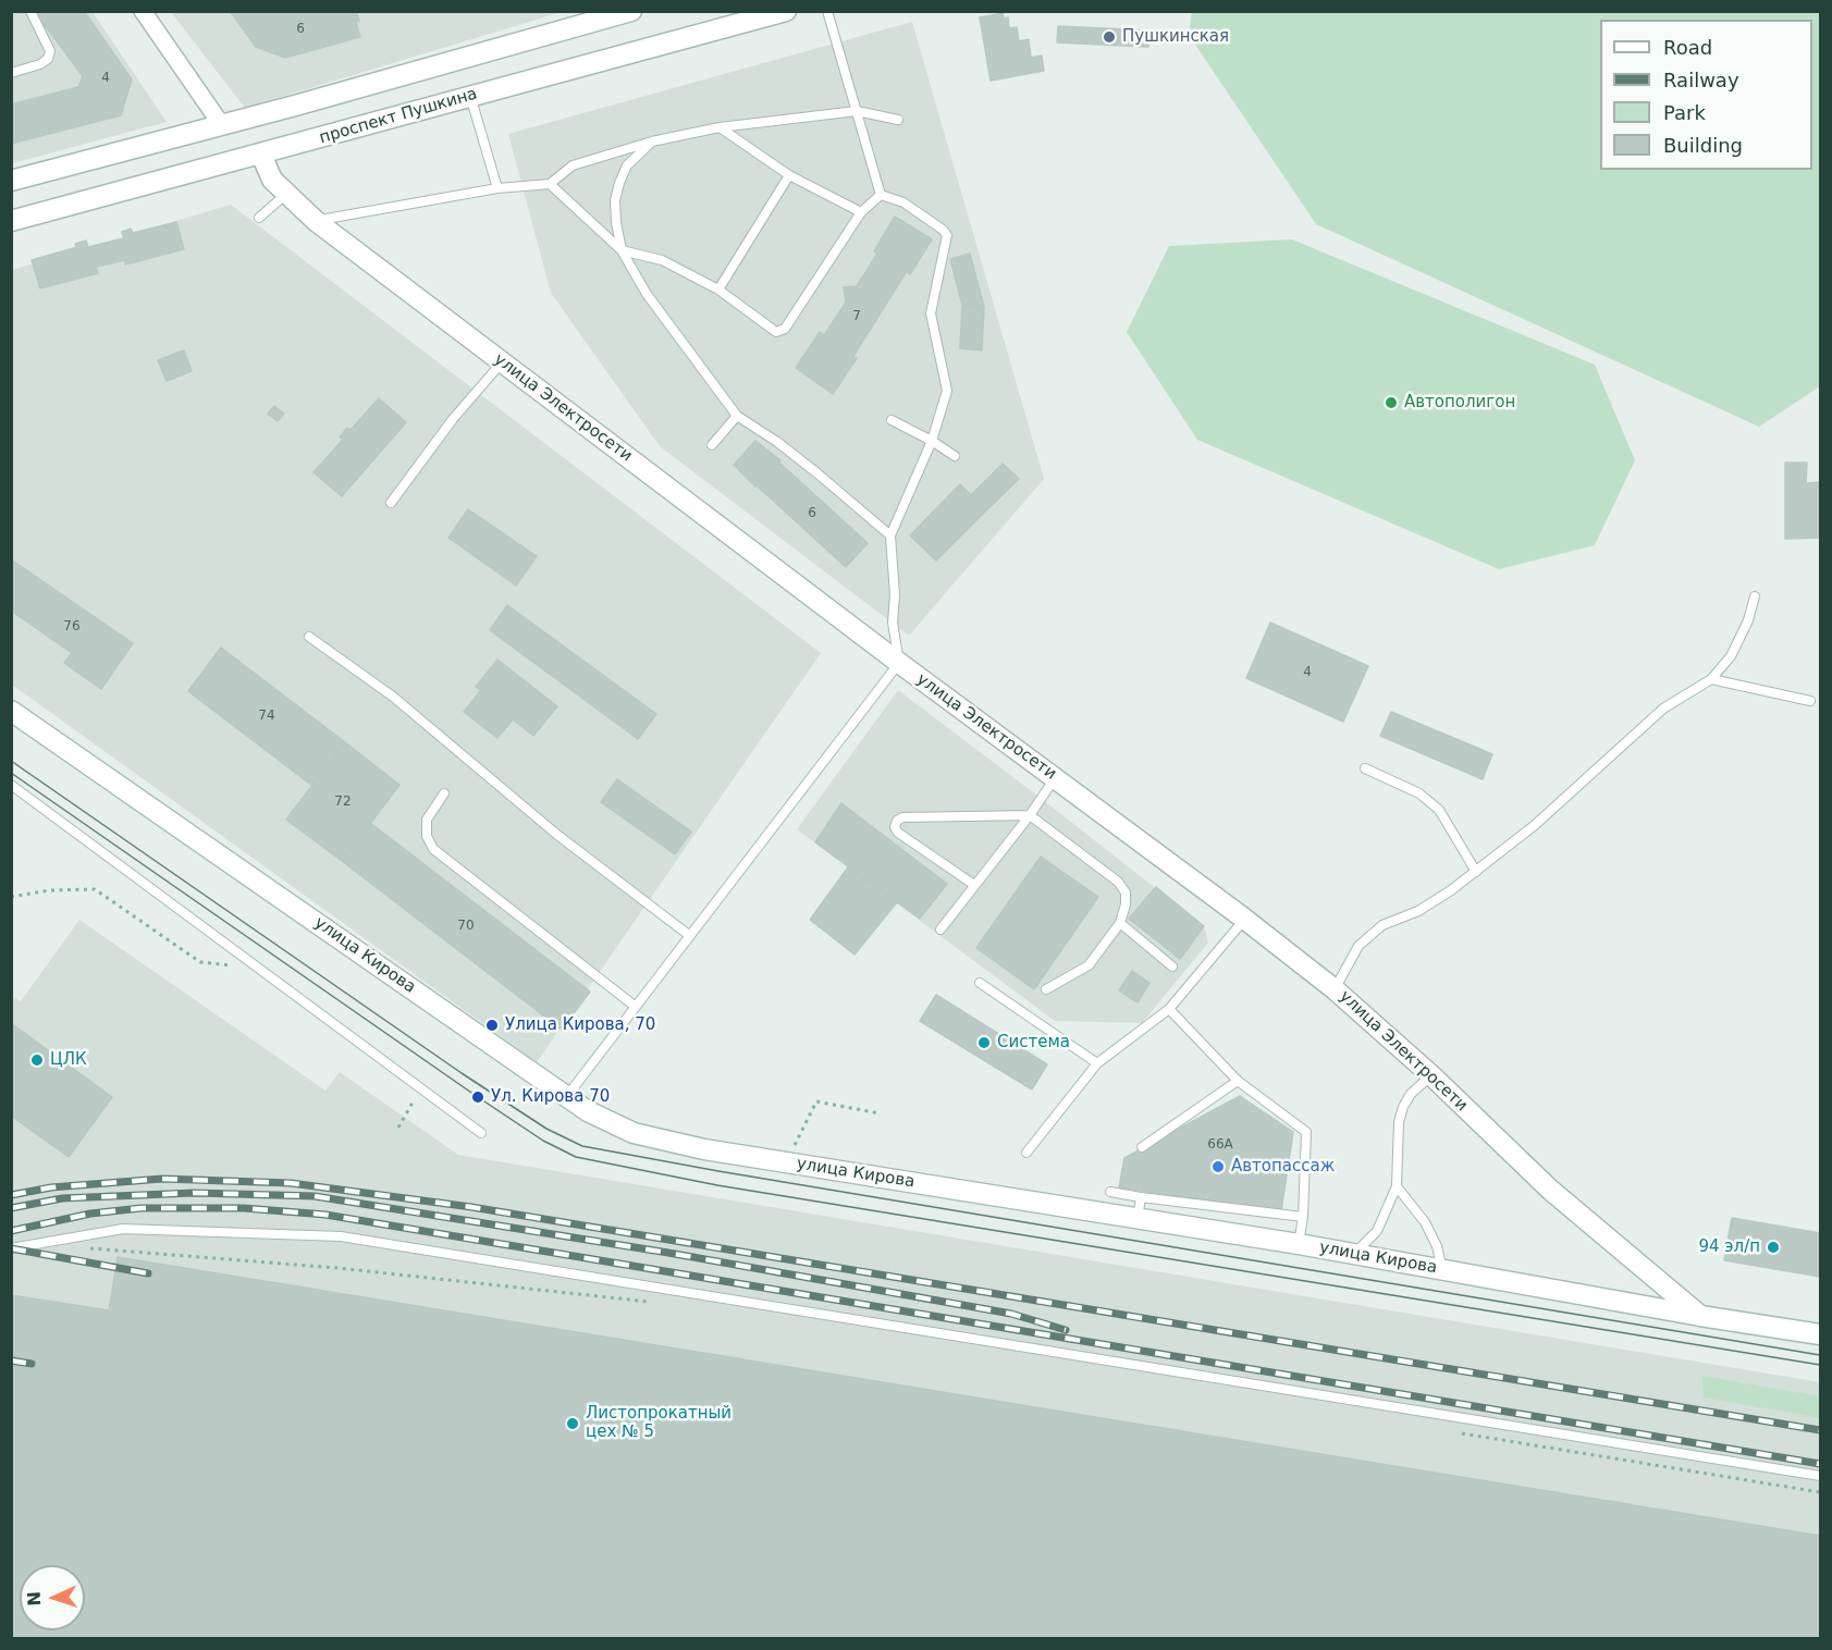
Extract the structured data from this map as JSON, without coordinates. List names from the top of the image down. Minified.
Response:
{"streets":{"main road":["проспект Пушкина","улица Электросети","улица Кирова"]},"crossings":[["проспект Пушкина","улица Электросети"],["улица Электросети","улица Кирова"]],"places":["Пушкинская","Автополигон","Улица Кирова, 70","Система","ЦЛК","Ул. Кирова 70","Автопассаж","94 эл/п","Листопрокатный цех № 5"],"house_numbers":["6","4","7","6","76","4","74","72","70","66А"],"legend":["Road","Railway","Park","Building"],"north":"left"}
